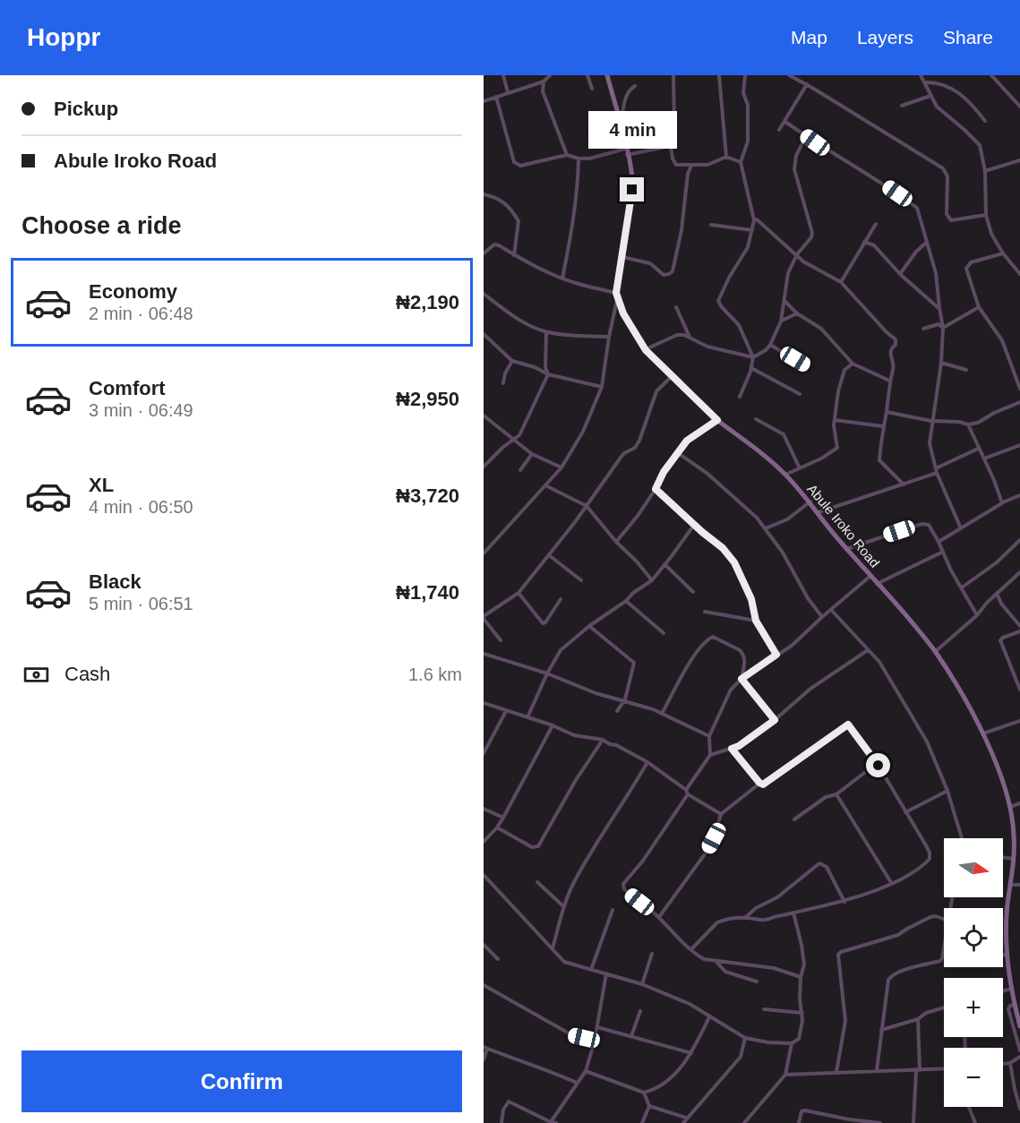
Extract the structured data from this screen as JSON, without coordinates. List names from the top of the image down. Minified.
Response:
{"streets":{"street":["Abule Iroko Road"]},"north":"right","page":{"header":"Hoppr","nav":["Map","Layers","Share"],"banner":["Pickup","Abule Iroko Road"],"bubble":"4 min","heading":"Choose a ride","list":[{"name":"Economy","note":"2 min · 06:48","value":"₦2,190"},{"name":"Comfort","note":"3 min · 06:49","value":"₦2,950"},{"name":"XL","note":"4 min · 06:50","value":"₦3,720"},{"name":"Black","note":"5 min · 06:51","value":"₦1,740"}],"pay":["Cash","1.6 km"],"map_buttons":["+","−"],"buttons":"Confirm"}}
